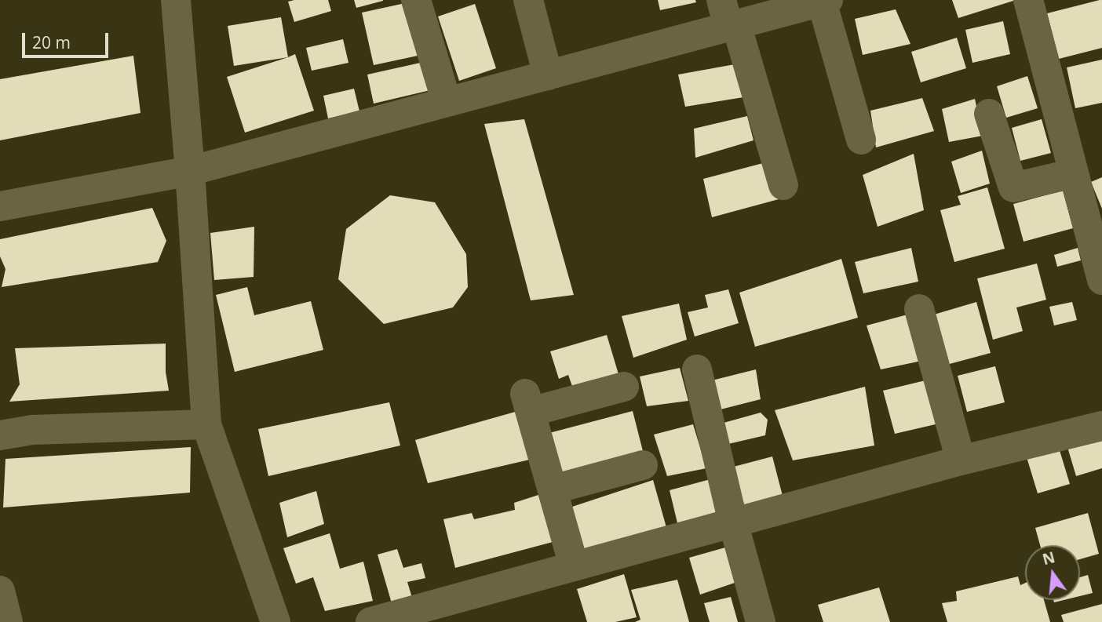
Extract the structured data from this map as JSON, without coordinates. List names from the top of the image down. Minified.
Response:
{"scale_bar":"20 m","north":"top"}
